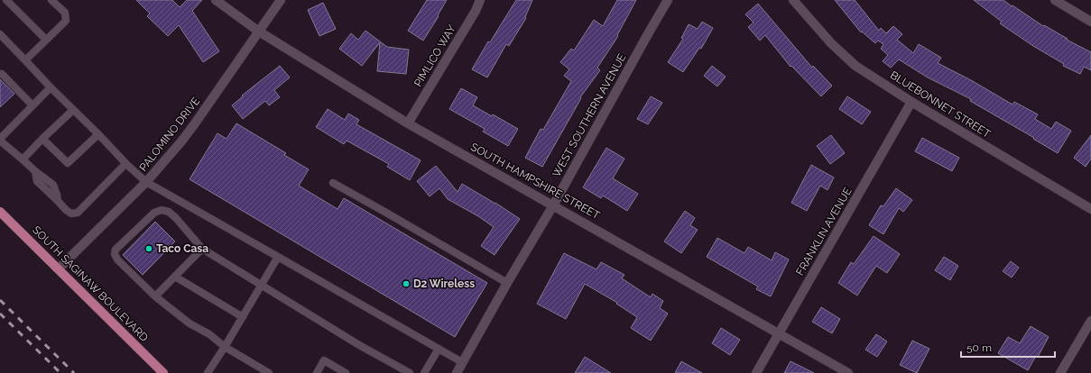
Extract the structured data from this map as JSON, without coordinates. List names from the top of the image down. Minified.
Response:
{"streets":{"main road":["SOUTH SAGINAW BOULEVARD"],"street":["PIMLICO WAY","BLUEBONNET STREET","WEST SOUTHERN AVENUE","PALOMINO DRIVE","SOUTH HAMPSHIRE STREET","FRANKLIN AVENUE"]},"crossings":[["PIMLICO WAY","SOUTH HAMPSHIRE STREET"],["BLUEBONNET STREET","FRANKLIN AVENUE"],["WEST SOUTHERN AVENUE","SOUTH HAMPSHIRE STREET"],["PALOMINO DRIVE","SOUTH HAMPSHIRE STREET"],["PALOMINO DRIVE","SOUTH SAGINAW BOULEVARD"],["SOUTH HAMPSHIRE STREET","FRANKLIN AVENUE"]],"places":["Taco Casa","D2 Wireless"],"scale_bar":"50 m"}
